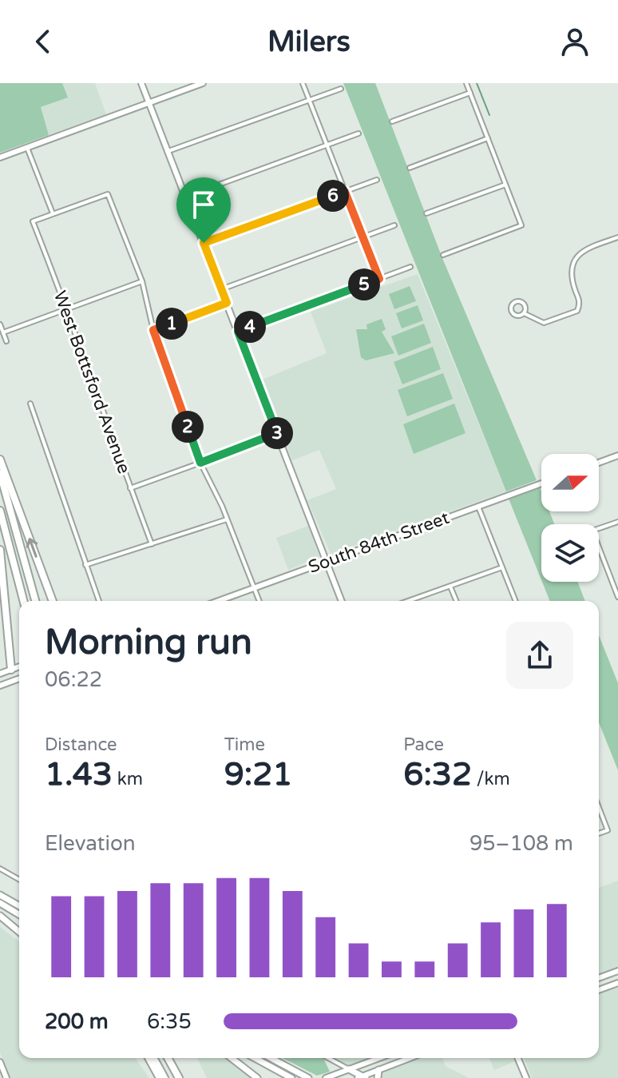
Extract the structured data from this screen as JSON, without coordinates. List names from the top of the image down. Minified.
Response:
{"streets":{"street":["West Bottsford Avenue","South 84th Street"]},"north":"right","page":{"header":"Milers","pins":["6","5","1","4","2","3"],"heading":["Morning run","06:22"],"stats":[["Distance","1.43 km"],["Time","9:21"],["Pace","6:32 /km"]],"chart":["Elevation","95–108 m"],"list":[{"name":"200 m","note":"6:35"}]}}
